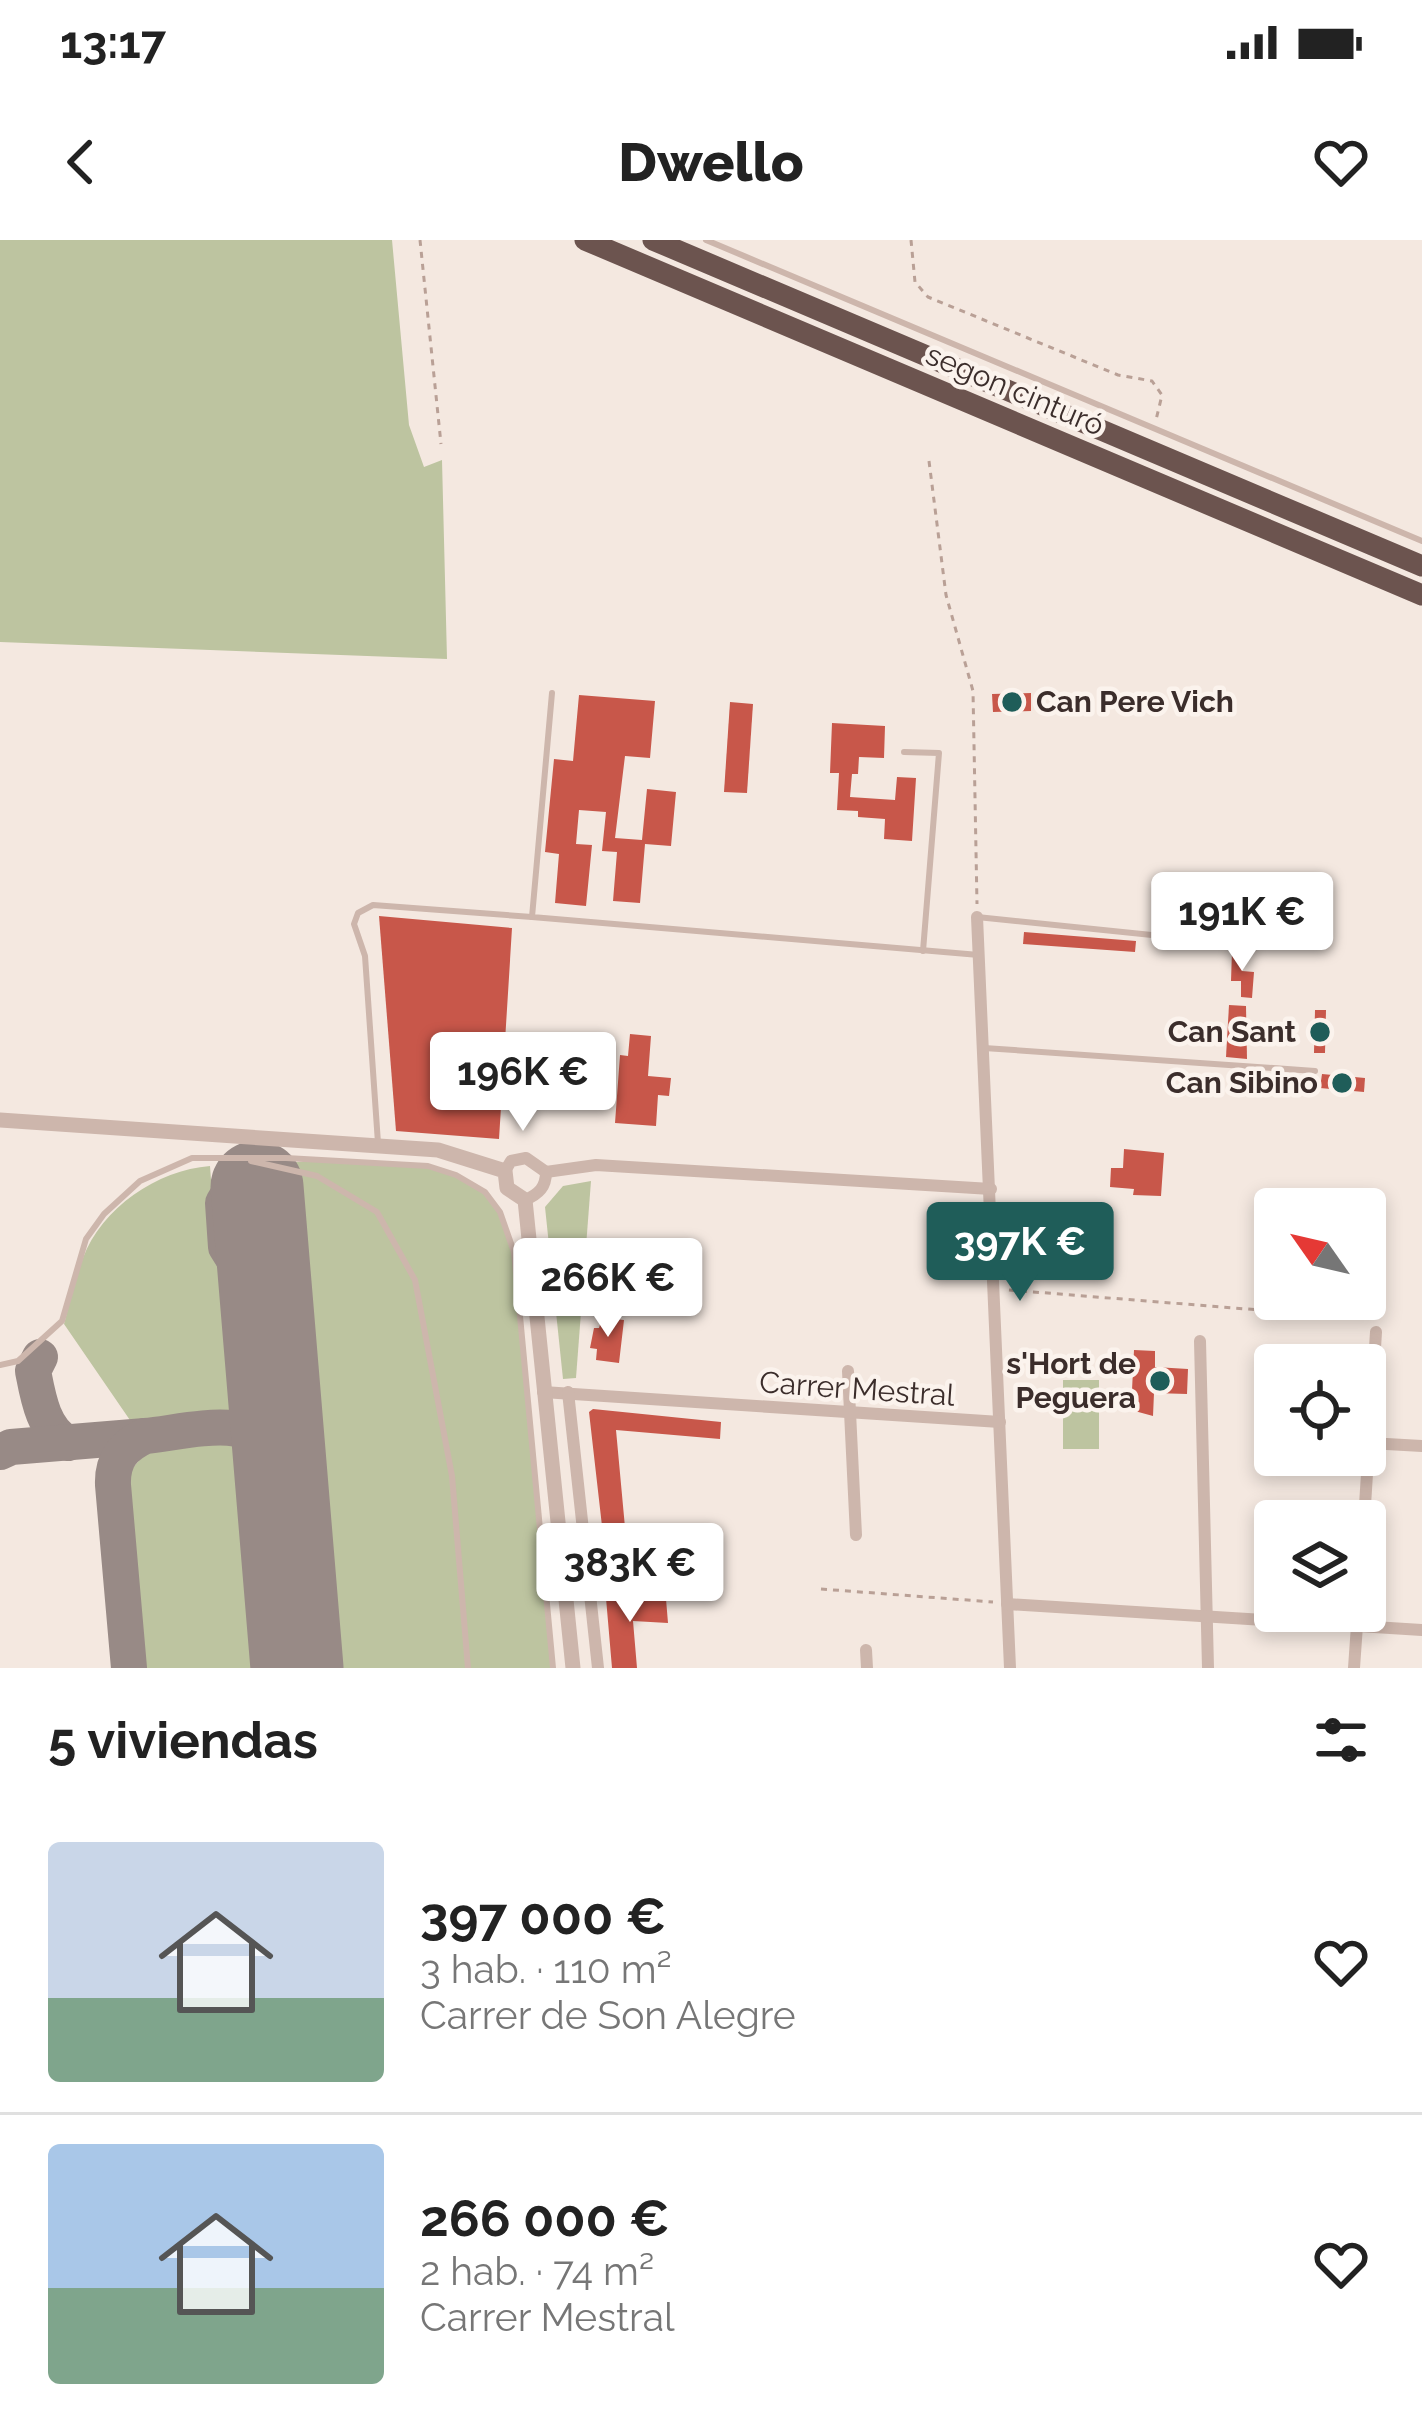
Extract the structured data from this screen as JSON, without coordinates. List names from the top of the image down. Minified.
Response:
{"streets":{"highway":["segon cinturó"],"street":["Carrer Mestral"]},"places":["Can Pere Vich","Can Sant","Can Sibino","s'Hort de Peguera"],"north":"top left","page":{"status":"13:17","header":"Dwello","price":["191K €","196K €","397K €","266K €","383K €"],"heading":"5 viviendas","list":[{"name":"397 000 €","note":"3 hab. · 110 m² · Carrer de Son Alegre"},{"name":"266 000 €","note":"2 hab. · 74 m² · Carrer Mestral"}]}}
